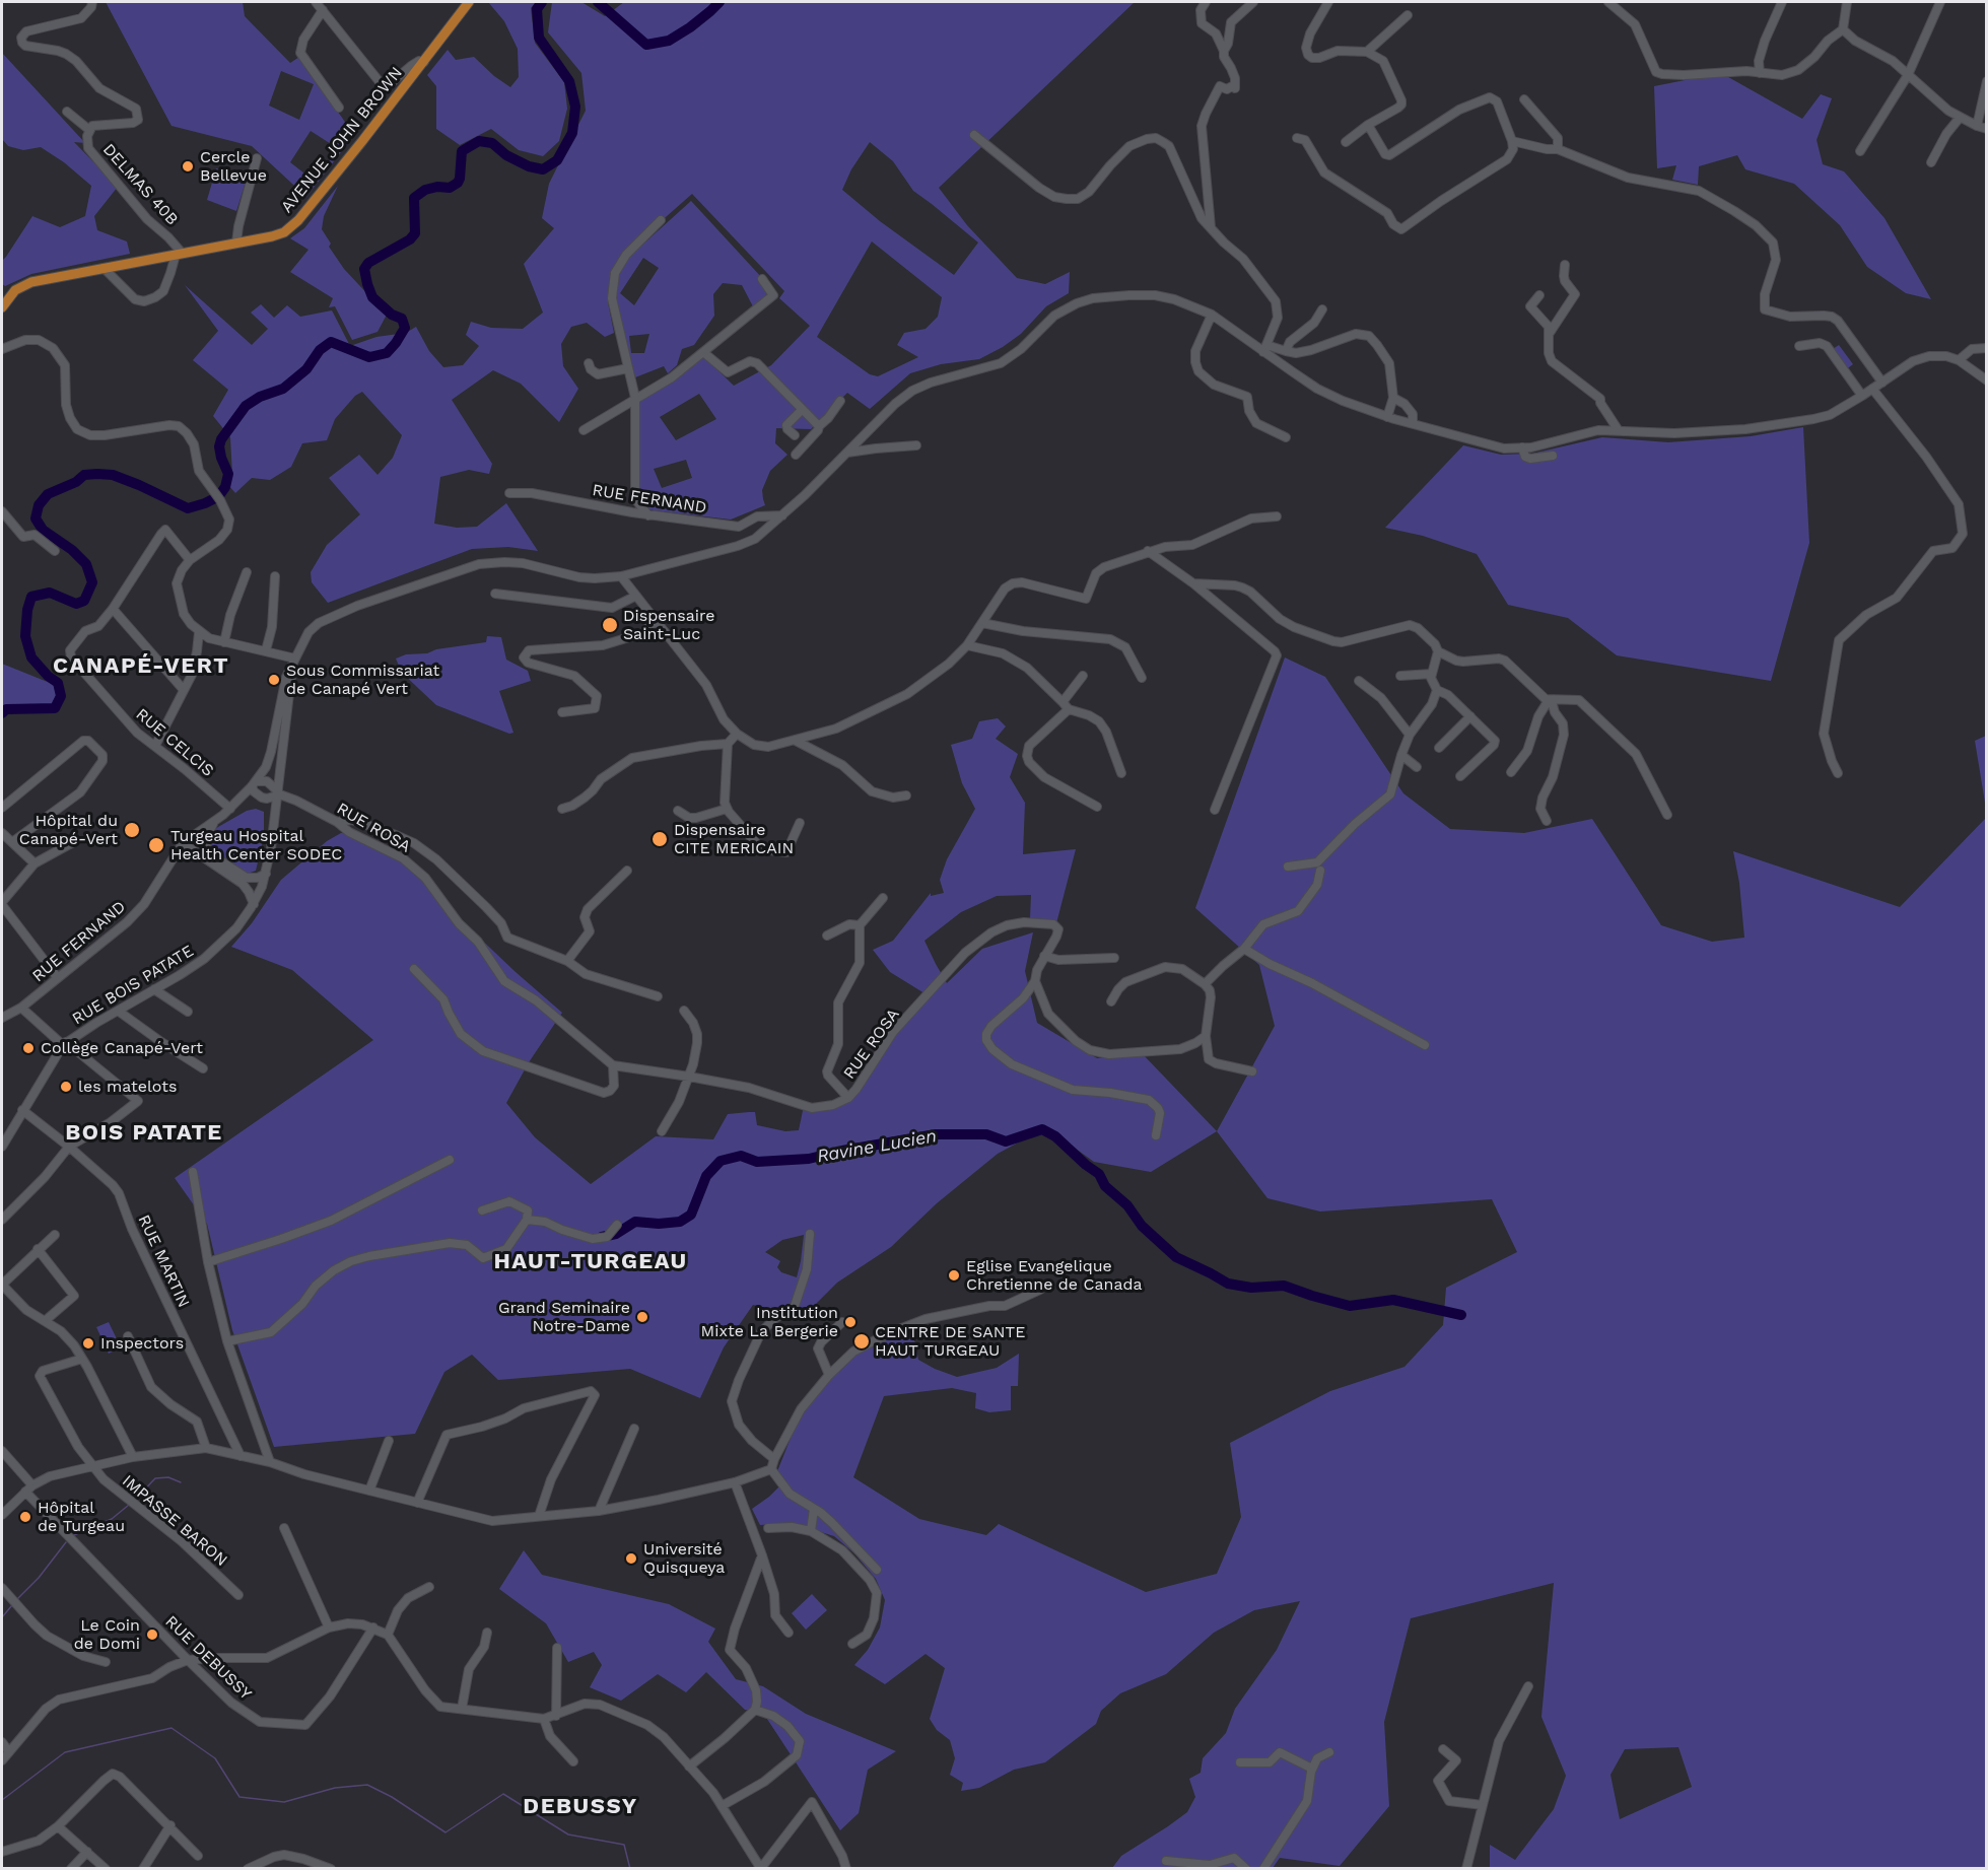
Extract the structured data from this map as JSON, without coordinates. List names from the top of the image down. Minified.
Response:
{"streets":{"main road":["AVENUE JOHN BROWN"],"street":["DELMAS 40B","RUE FERNAND","RUE CELCIS","RUE ROSA","RUE BOIS PATATE","RUE MARTIN","IMPASSE BARON","RUE DEBUSSY"]},"crossings":[["AVENUE JOHN BROWN","DELMAS 40B"],["RUE FERNAND","RUE CELCIS"],["RUE FERNAND","RUE BOIS PATATE"],["RUE ROSA","RUE BOIS PATATE"],["RUE BOIS PATATE","RUE MARTIN"]],"districts":["CANAPÉ-VERT","BOIS PATATE","HAUT-TURGEAU","DEBUSSY"],"water":["Ravine Lucien"],"places":["Cercle Bellevue","Dispensaire Saint-Luc","Sous Commissariat de Canapé Vert","Hôpital du Canapé-Vert","Dispensaire CITE MERICAIN","Turgeau Hospital Health Center SODEC","Collège Canapé-Vert","les matelots","Eglise Evangelique Chretienne de Canada","Grand Seminaire Notre-Dame","Institution Mixte La Bergerie","CENTRE DE SANTE HAUT TURGEAU","Inspectors","Hôpital de Turgeau","Université Quisqueya","Le Coin de Domi"]}
